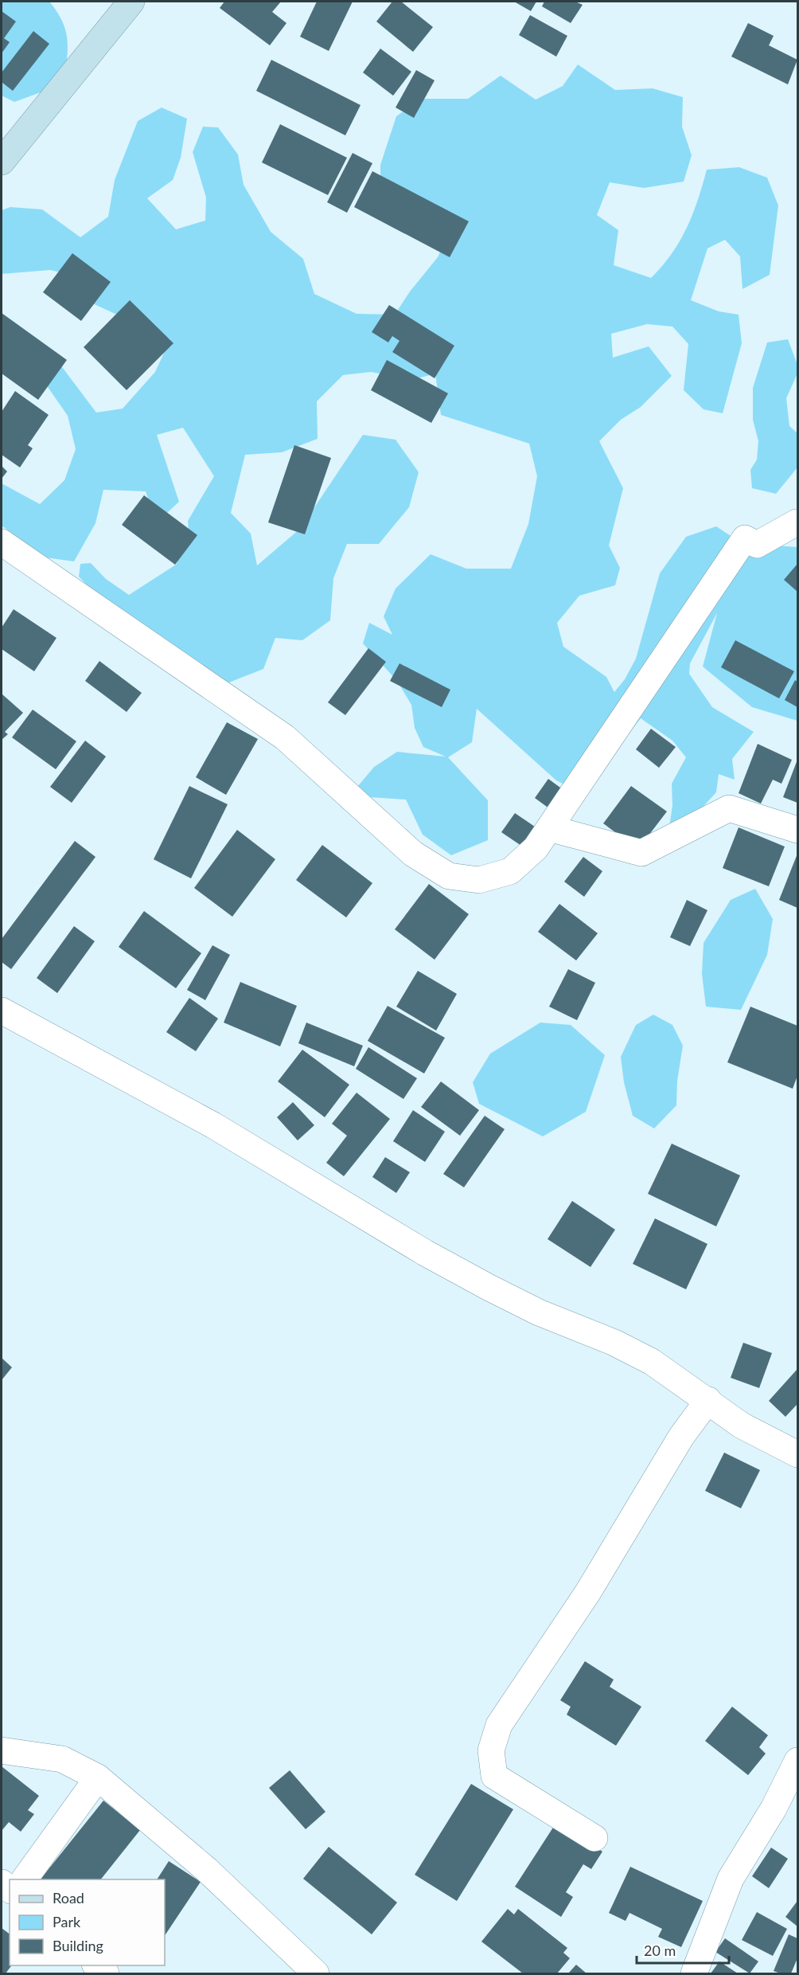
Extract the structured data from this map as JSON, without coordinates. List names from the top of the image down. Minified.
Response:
{"legend":["Road","Park","Building"],"scale_bar":"20 m"}
